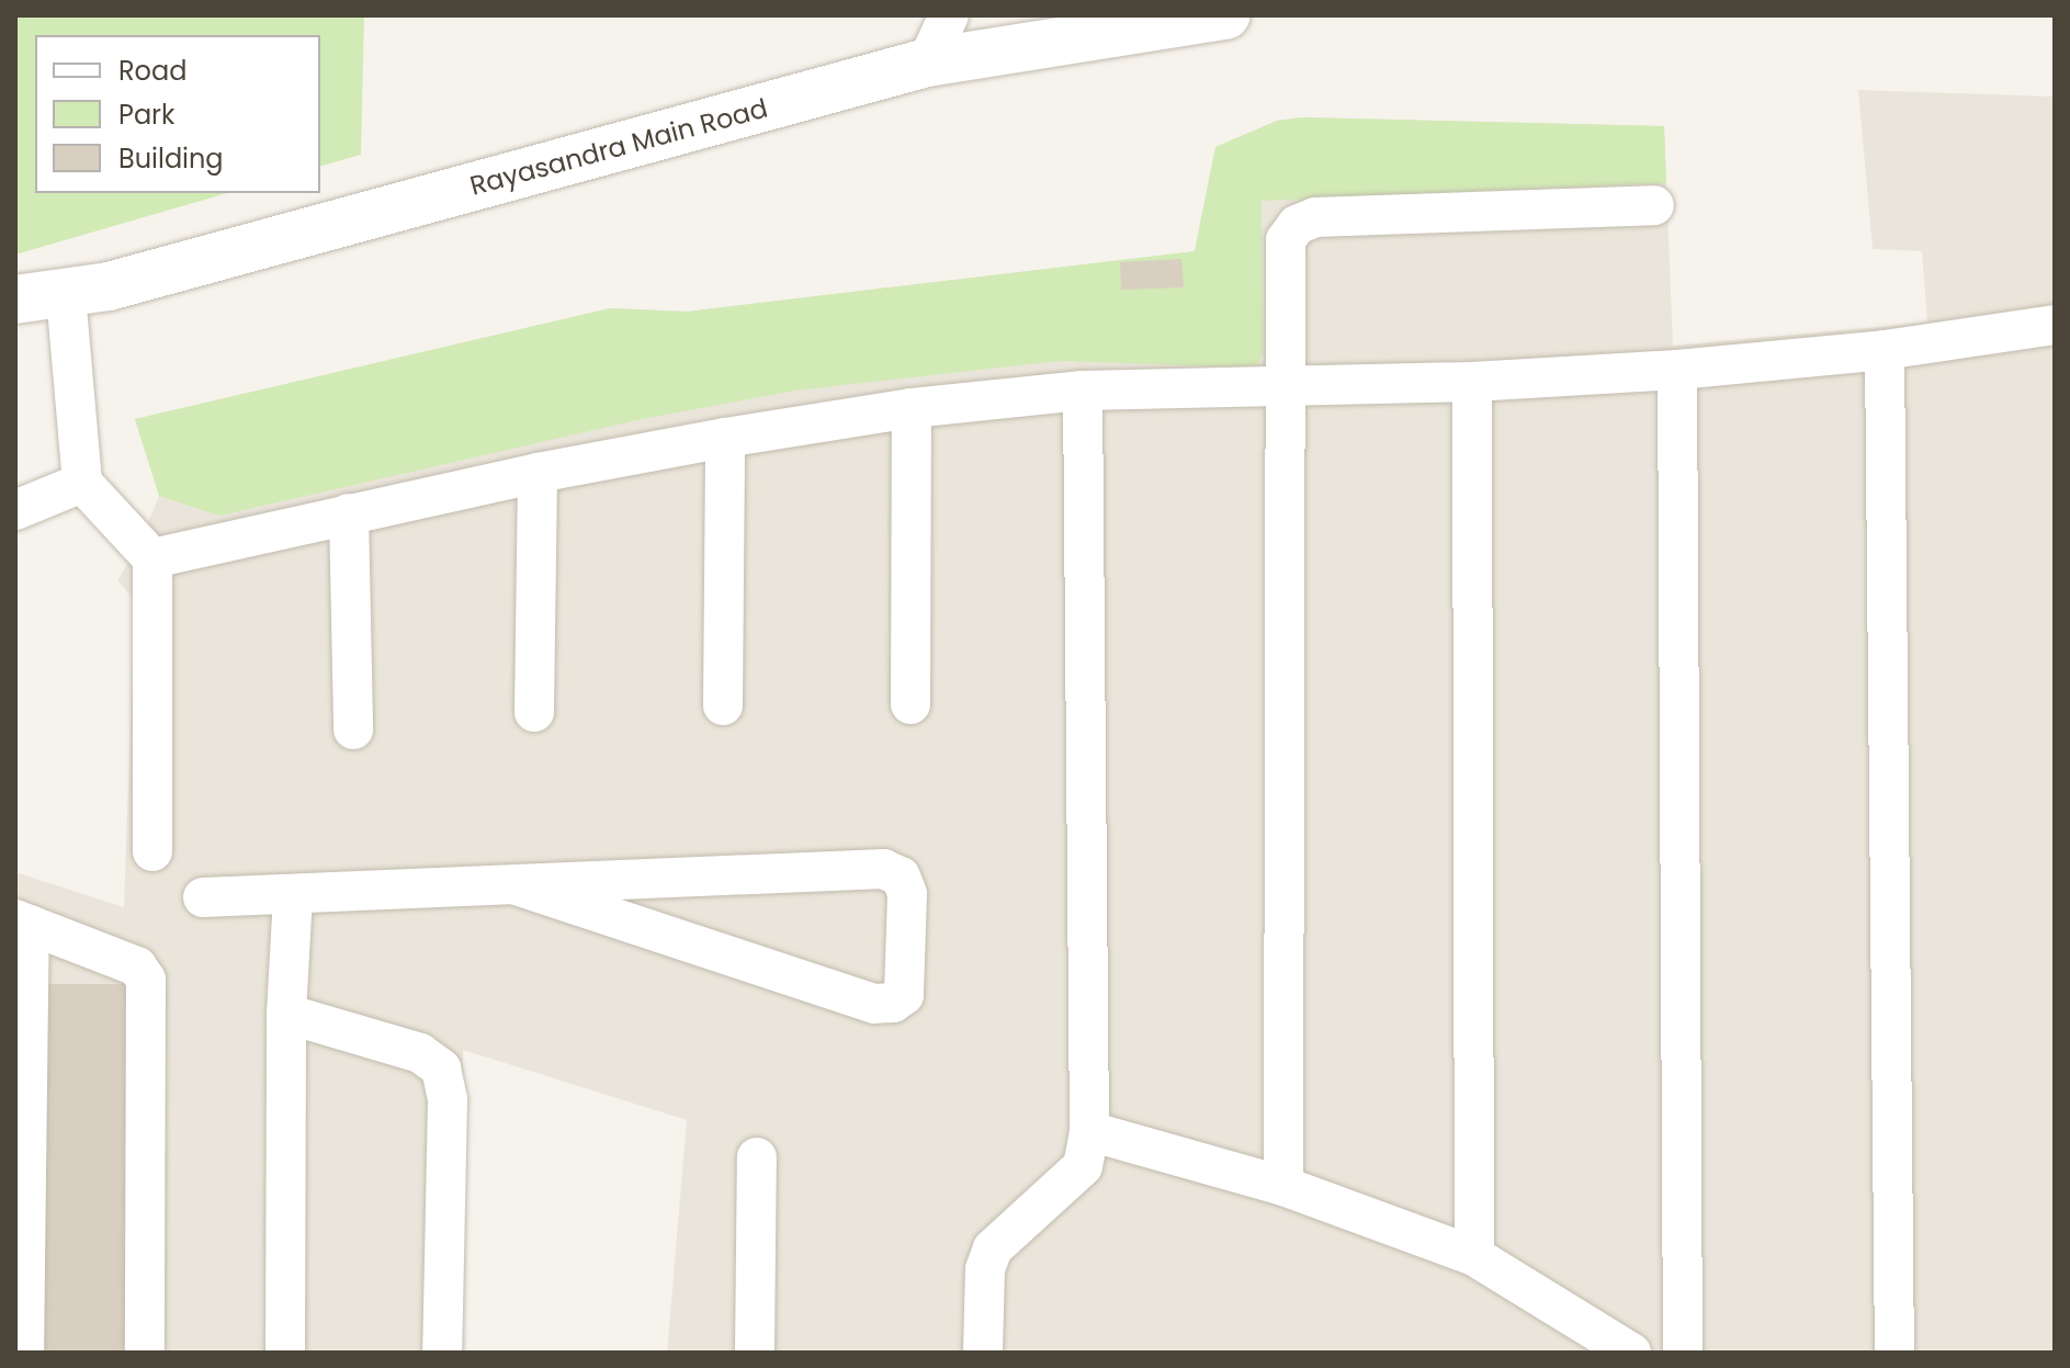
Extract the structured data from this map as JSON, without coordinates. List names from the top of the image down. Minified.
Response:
{"streets":{"street":["Rayasandra Main Road"]},"legend":["Road","Park","Building"]}
